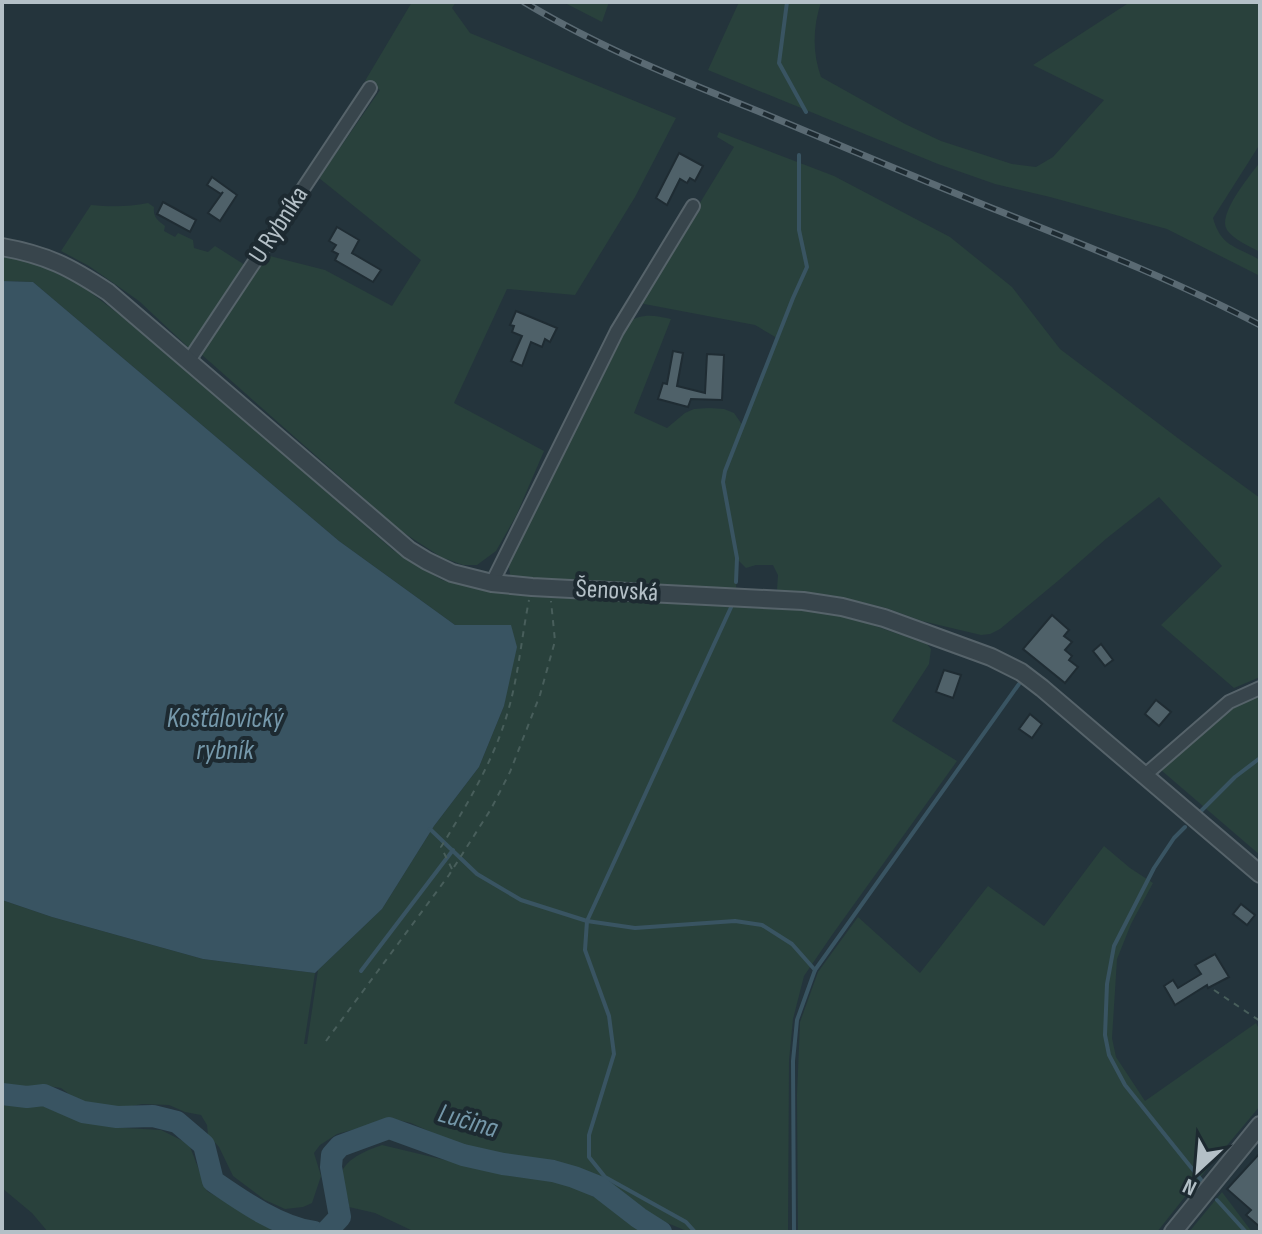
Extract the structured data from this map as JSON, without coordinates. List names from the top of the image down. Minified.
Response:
{"streets":{"street":["U Rybníka","Šenovská"]},"crossings":[["U Rybníka","Šenovská"]],"water":["Košťálovický rybník","Lučina"],"north":"bottom left"}
